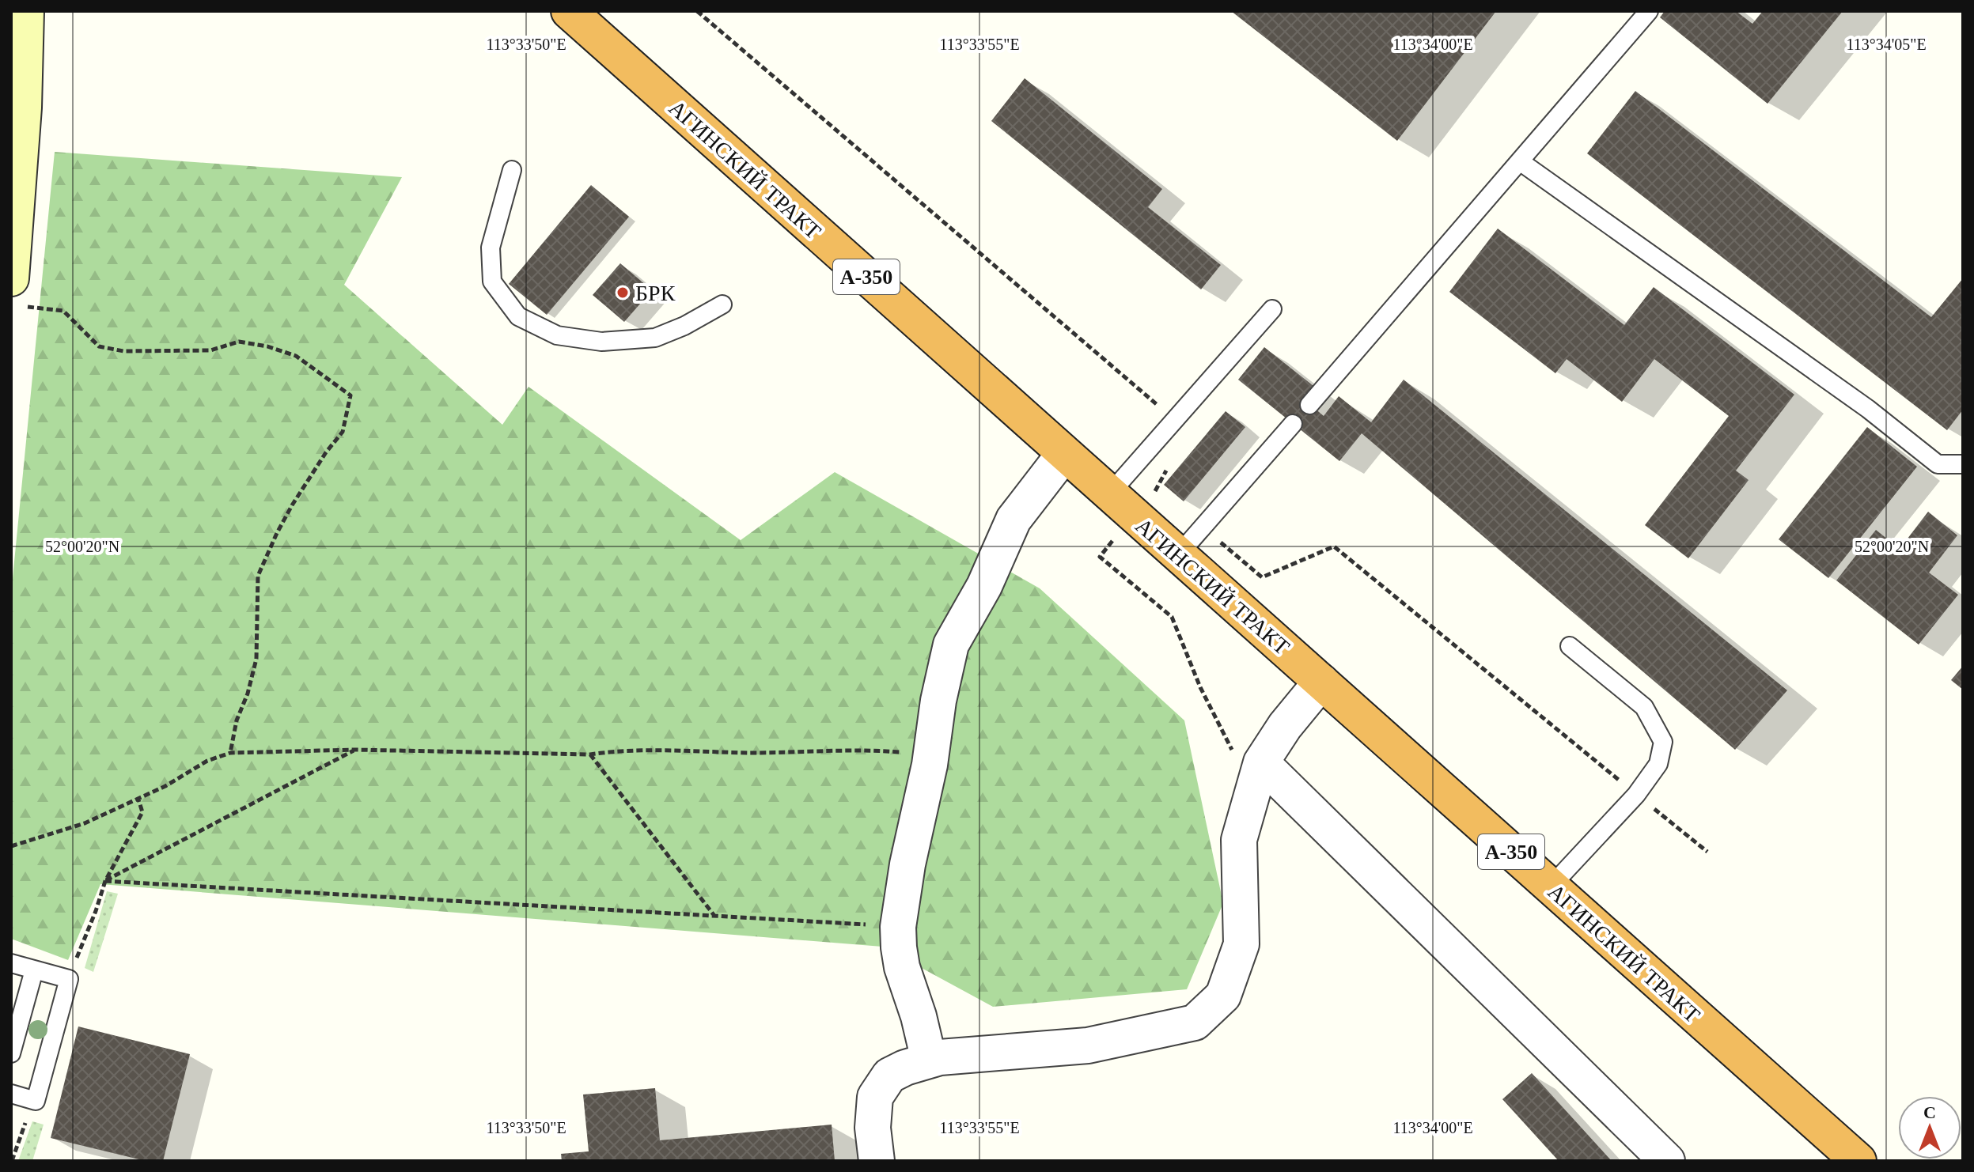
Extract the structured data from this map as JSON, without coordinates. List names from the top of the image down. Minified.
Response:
{"streets":{"highway":["АГИНСКИЙ ТРАКТ","А-350"]},"places":["БРК"],"north":"top","coordinates":["113°33'50\"E","113°33'55\"E","113°34'00\"E","113°34'05\"E","52°00'20\"N"]}
